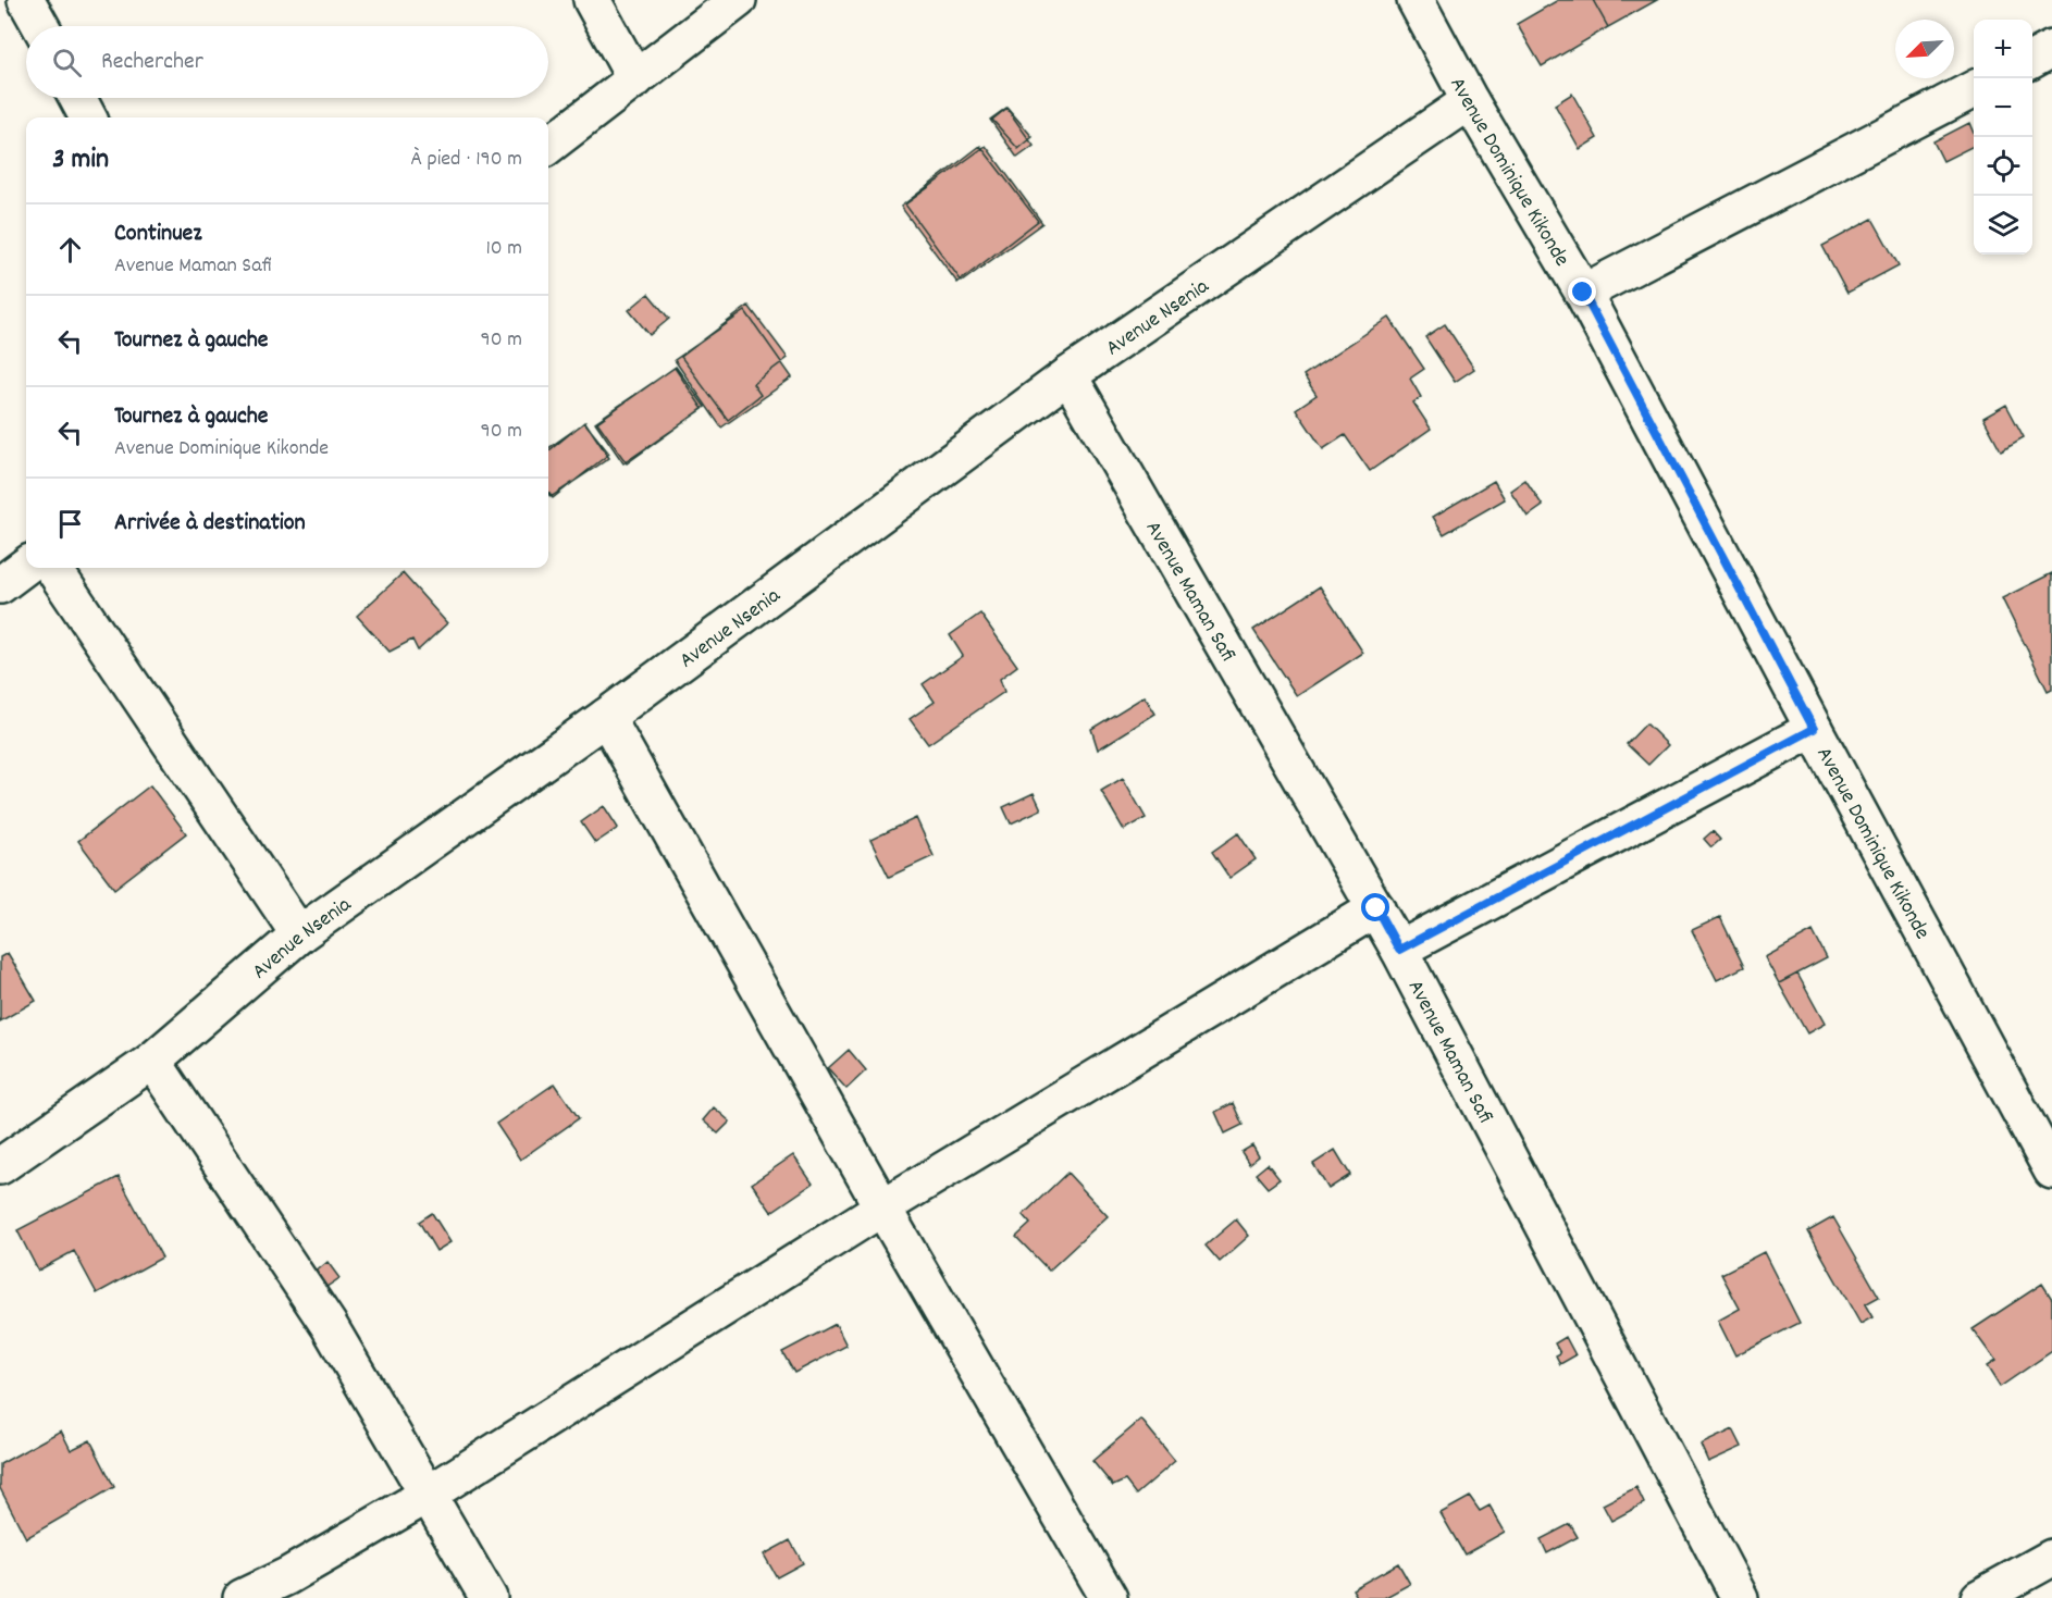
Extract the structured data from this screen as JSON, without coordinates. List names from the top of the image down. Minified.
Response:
{"streets":{"street":["Avenue Dominique Kikonde","Avenue Nsenia","Avenue Maman Safi"]},"crossings":[["Avenue Dominique Kikonde","Avenue Nsenia"],["Avenue Nsenia","Avenue Maman Safi"]],"north":"bottom left","page":{"map_buttons":["+","−"],"search":"Rechercher","heading":["3 min","À pied · 190 m"],"list":[["Continuez","Avenue Maman Safi","10 m"],["Tournez à gauche","90 m"],["Tournez à gauche","Avenue Dominique Kikonde","90 m"],"Arrivée à destination"]}}
